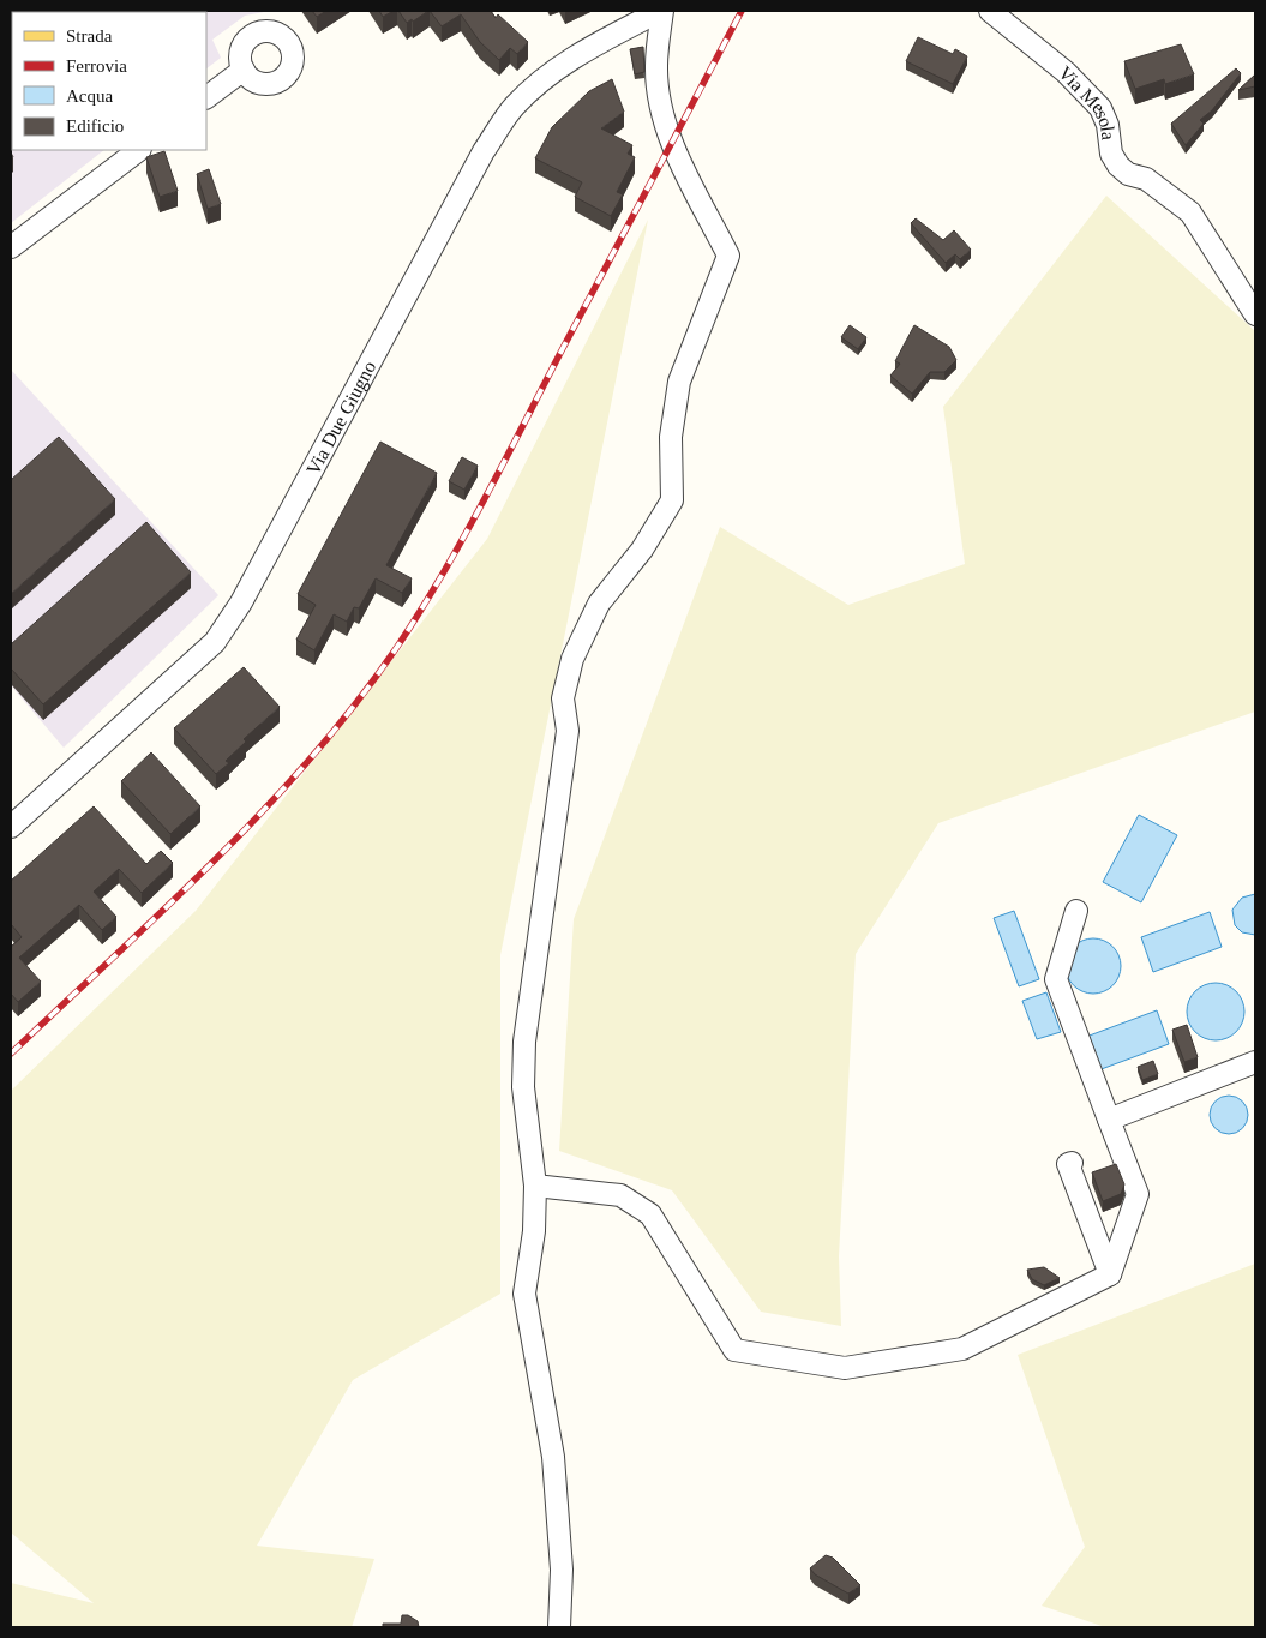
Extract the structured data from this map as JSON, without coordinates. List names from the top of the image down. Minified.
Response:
{"streets":{"street":["Via Mesola","Via Due Giugno"]},"legend":["Strada","Ferrovia","Acqua","Edificio"]}
